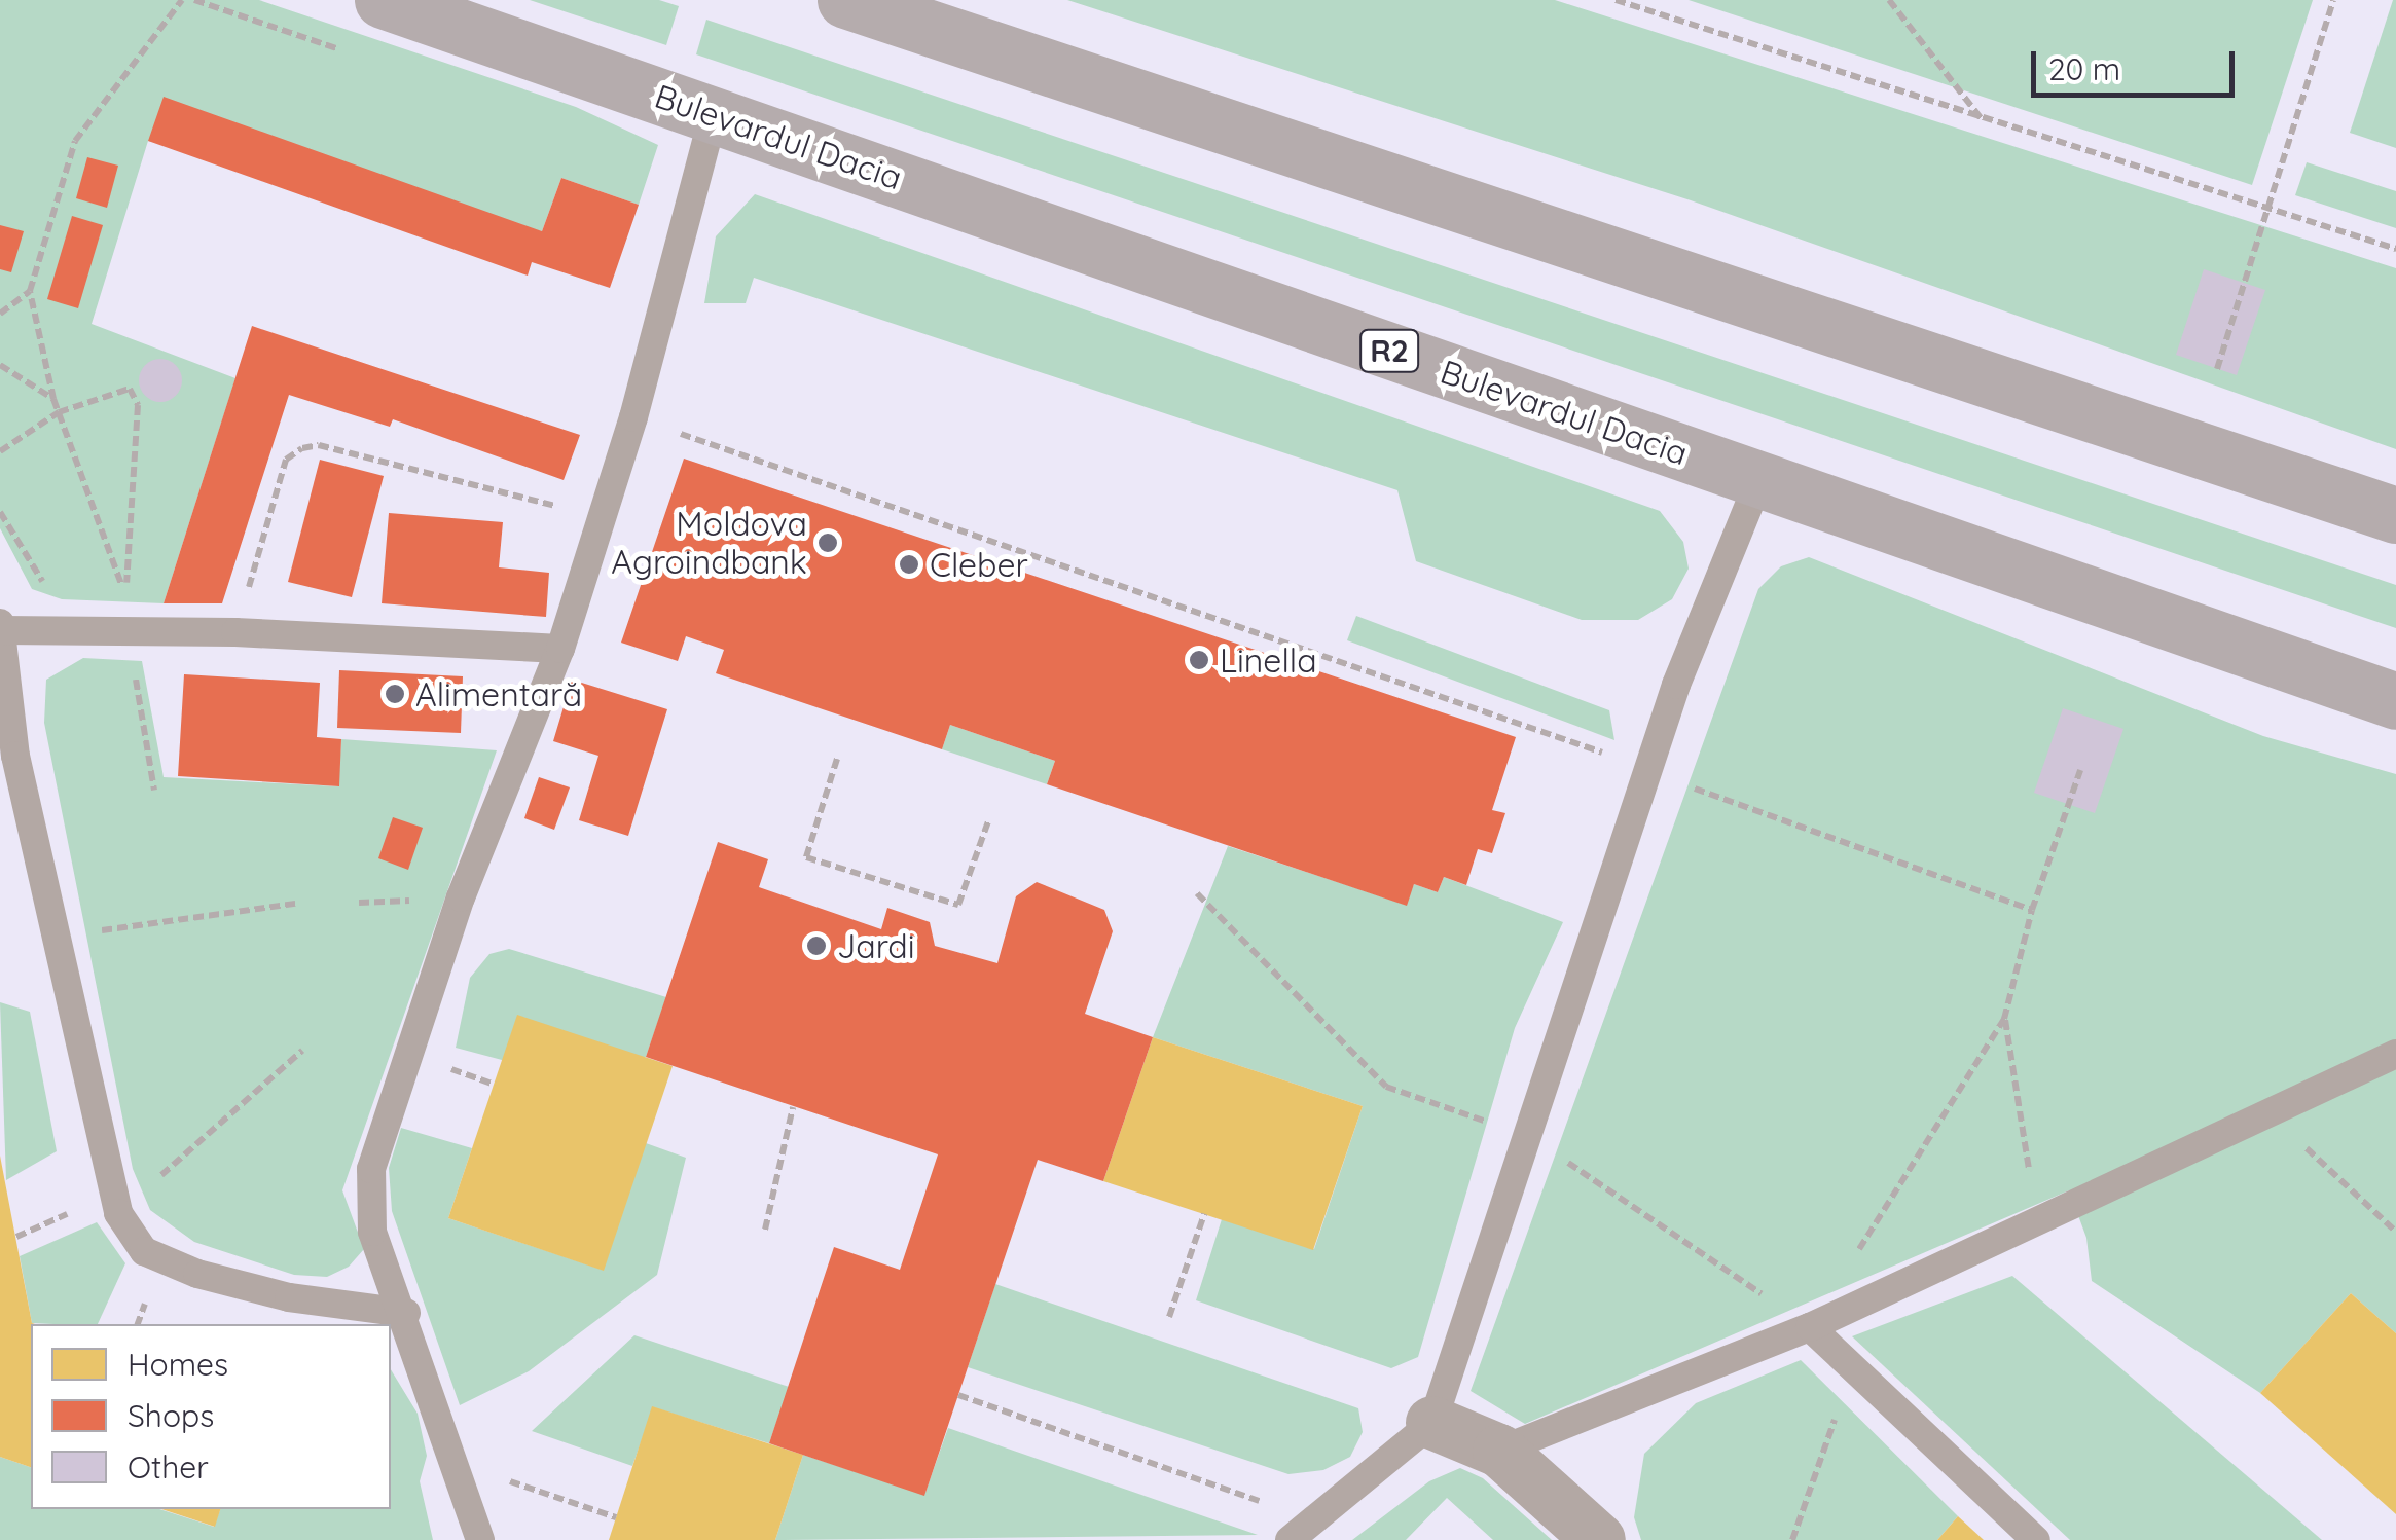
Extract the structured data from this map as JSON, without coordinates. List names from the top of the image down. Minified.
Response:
{"streets":{"main road":["Bulevardul Dacia","R2"]},"places":["Moldova Agroindbank","Cleber","Linella","Alimentară","Jardi"],"legend":["Homes","Shops","Other"],"scale_bar":"20 m"}
